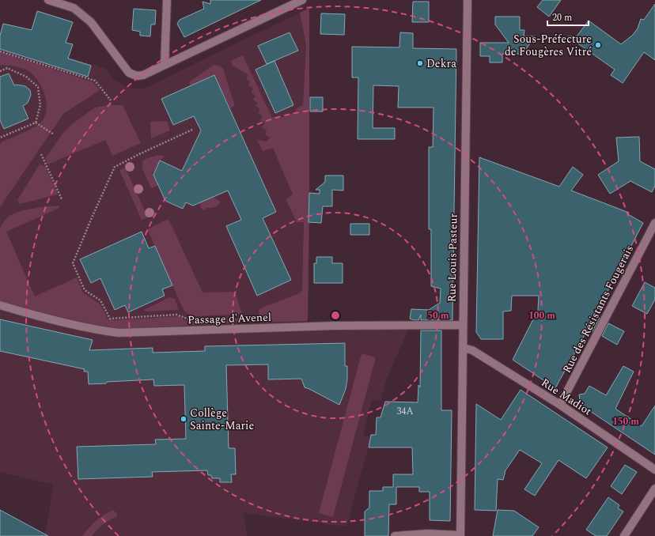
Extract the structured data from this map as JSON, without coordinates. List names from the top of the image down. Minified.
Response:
{"streets":{"street":["Rue Louis Pasteur","Rue des Résistants Fougerais","Passage d'Avenel","Rue Madiot"]},"crossings":[["Rue Louis Pasteur","Passage d'Avenel"],["Rue Louis Pasteur","Rue Madiot"],["Rue des Résistants Fougerais","Rue Madiot"]],"places":["Sous-Préfecture de Fougères Vitré","Dekra","Collège Sainte-Marie"],"house_numbers":["34A"],"scale_bar":"20 m","rings":["50 m","100 m","150 m"]}
